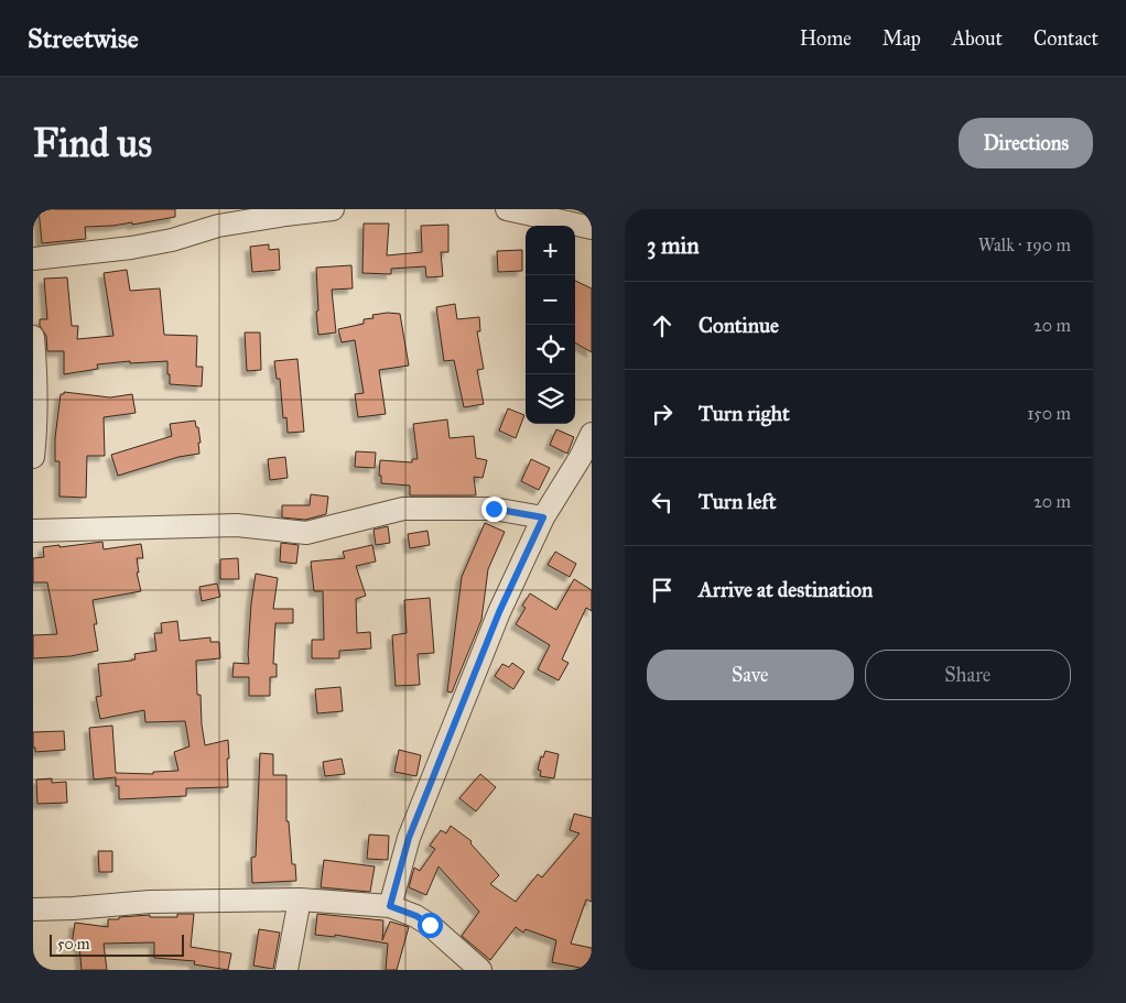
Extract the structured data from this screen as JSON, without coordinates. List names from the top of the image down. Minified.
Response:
{"scale_bar":"50 m","page":{"header":"Streetwise","nav":["Home","Map","About","Contact"],"buttons":["Directions",["Save","Share"]],"title":"Find us","heading":["3 min","Walk · 190 m"],"map_buttons":["+","−"],"list":[["Continue","20 m"],["Turn right","150 m"],["Turn left","20 m"],"Arrive at destination"],"scale":"50 m"}}
